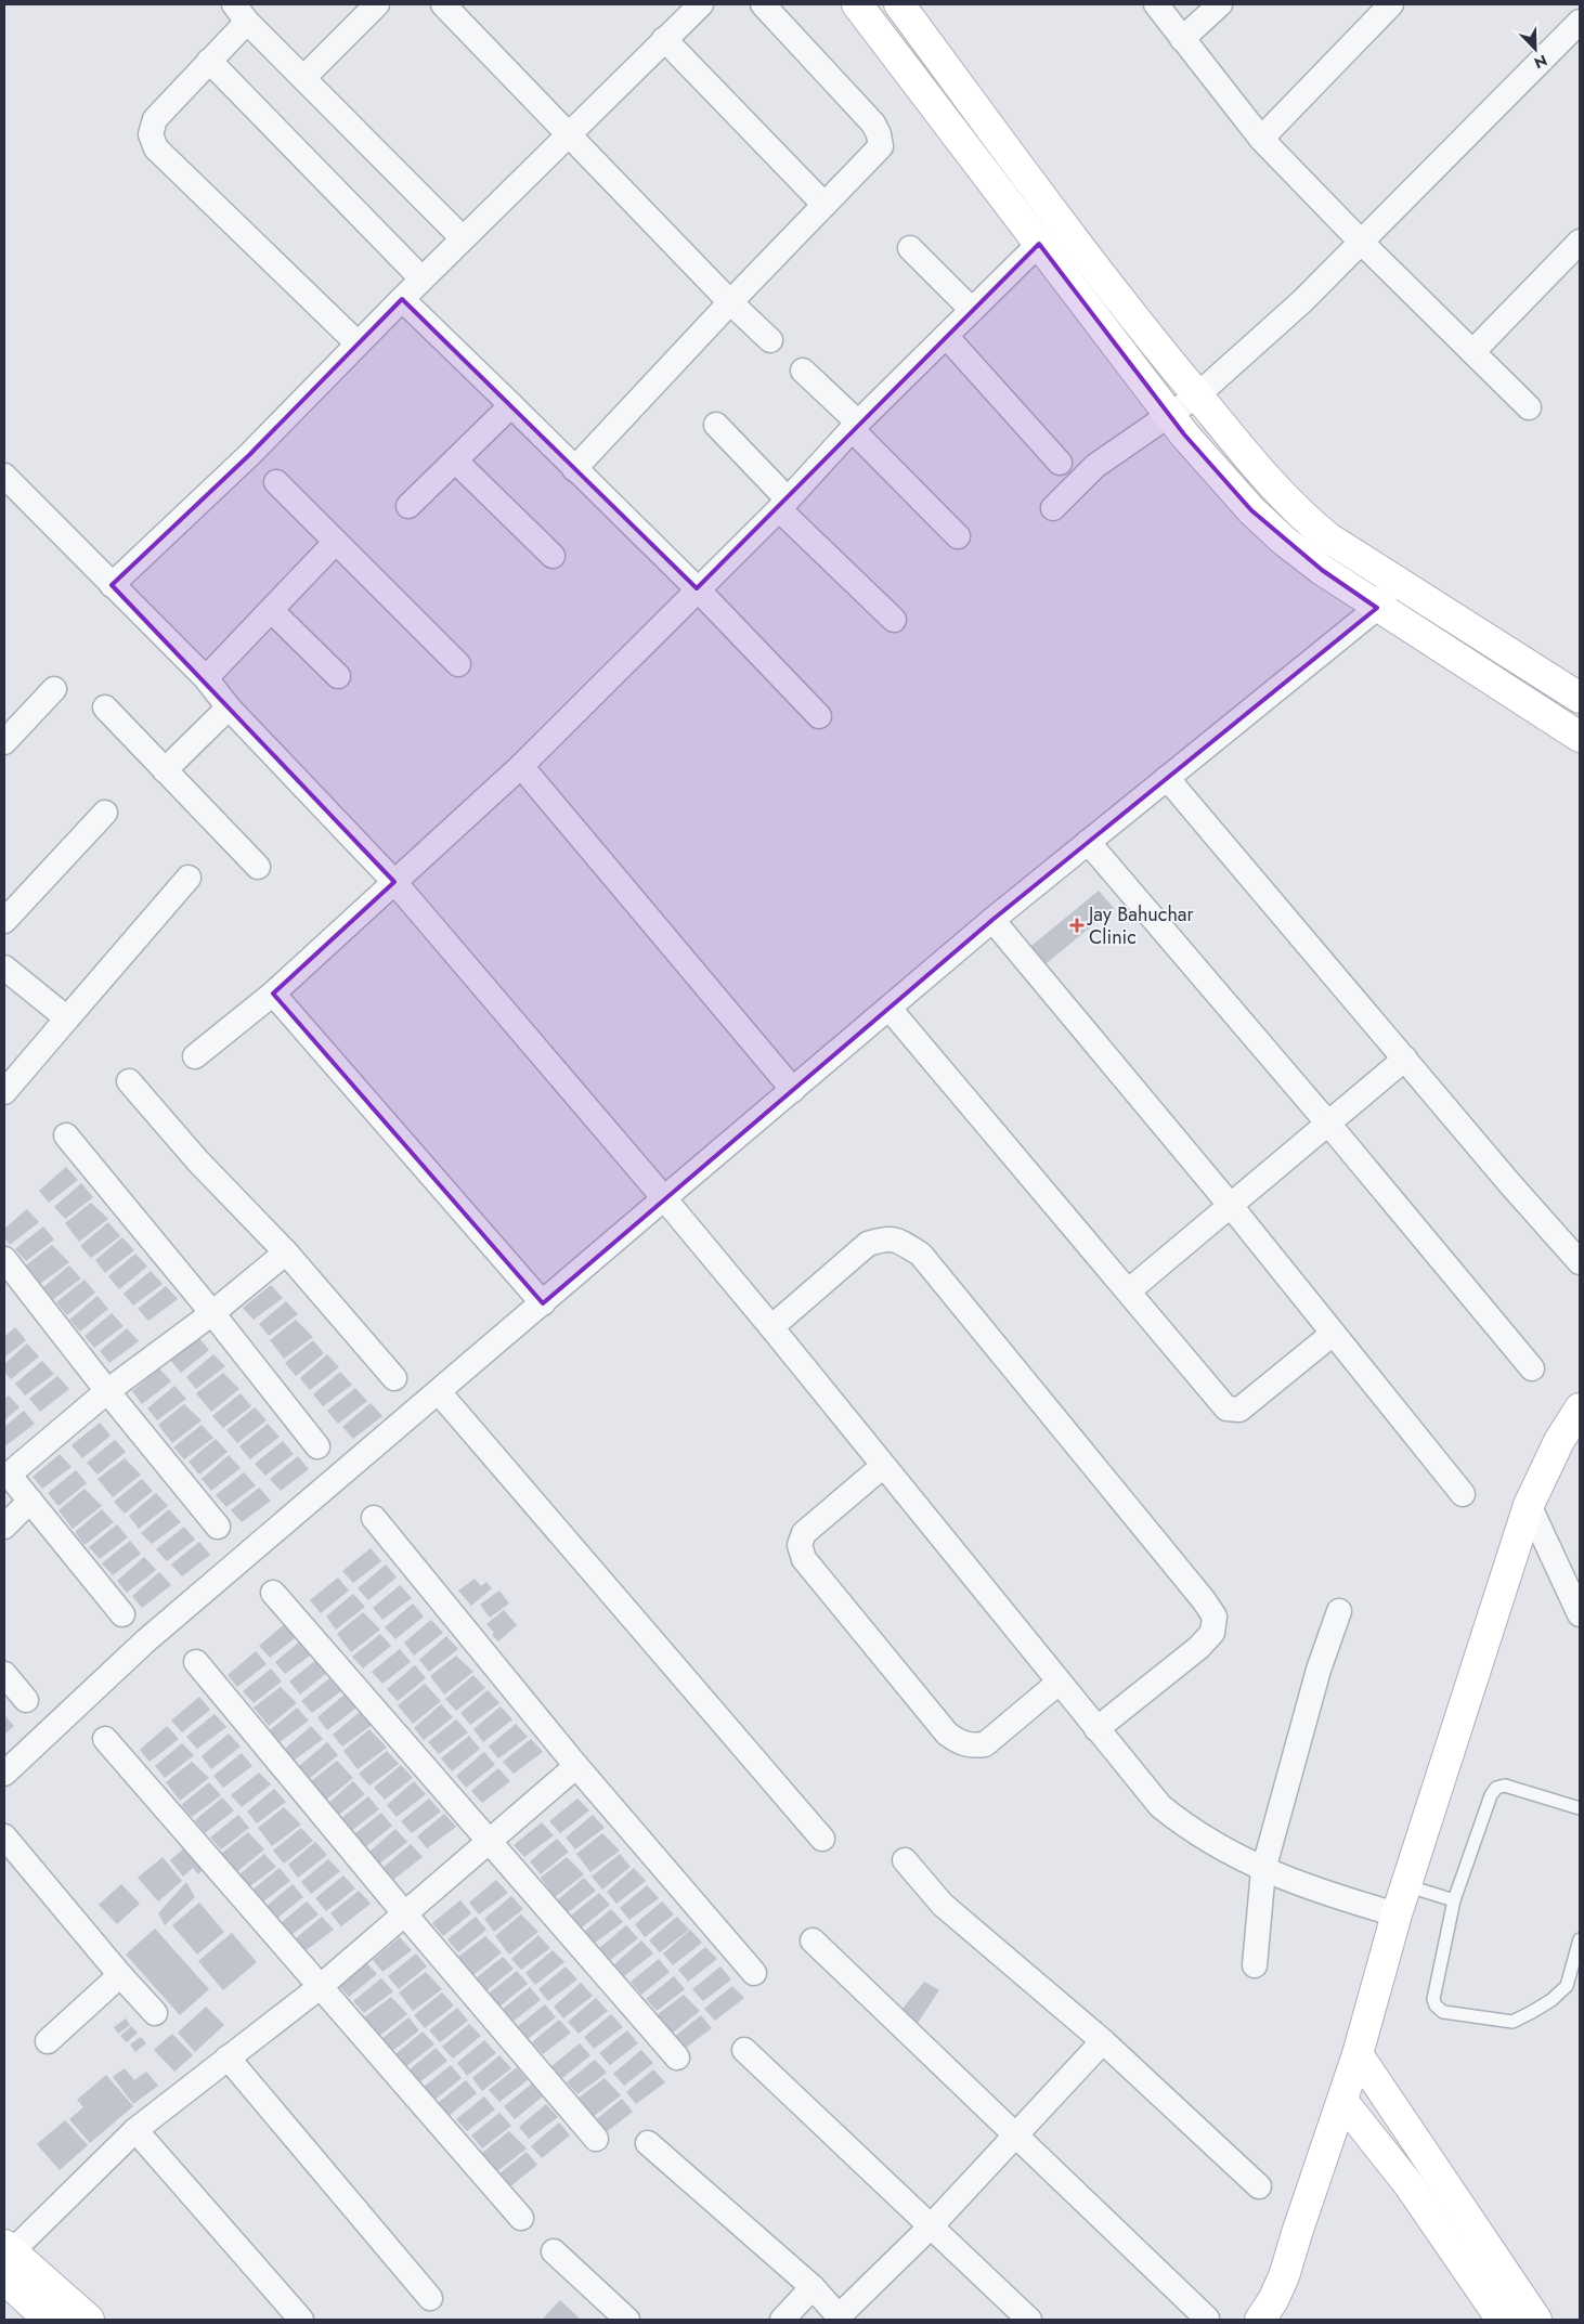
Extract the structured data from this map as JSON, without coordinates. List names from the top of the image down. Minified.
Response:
{"places":{"health":["Jay Bahuchar Clinic"]},"north":"bottom right"}
